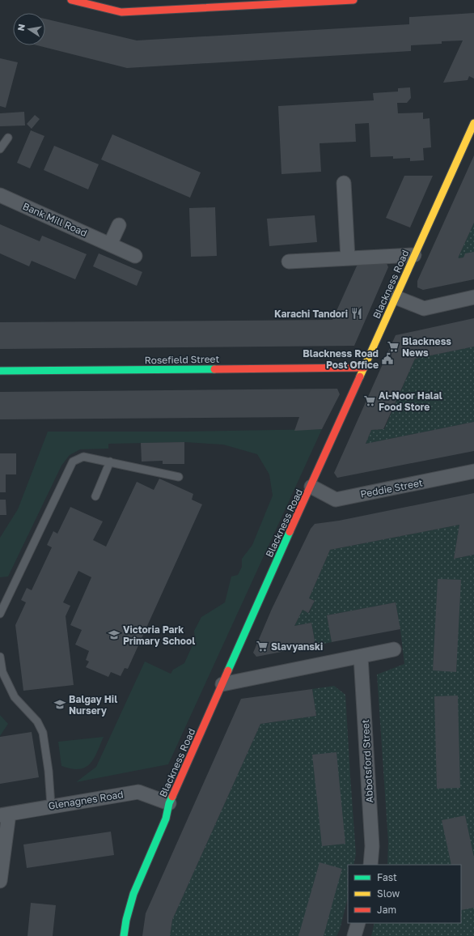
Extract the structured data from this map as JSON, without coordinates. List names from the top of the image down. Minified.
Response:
{"streets":{"street":["Bank Mill Road","Blackness Road","Rosefield Street","Peddie Street","Abbotsford Street","Glenagnes Road"]},"crossings":[["Blackness Road","Rosefield Street"],["Blackness Road","Peddie Street"],["Blackness Road","Glenagnes Road"]],"places":{"restaurant":["Karachi Tandori"],"supermarket":["Blackness News","Al-Noor Halal Food Store","Slavyanski"],"public building":["Blackness Road Post Office"],"school or university":["Victoria Park Primary School","Balgay Hil Nursery"]},"legend":["Fast","Slow","Jam"],"north":"left"}
